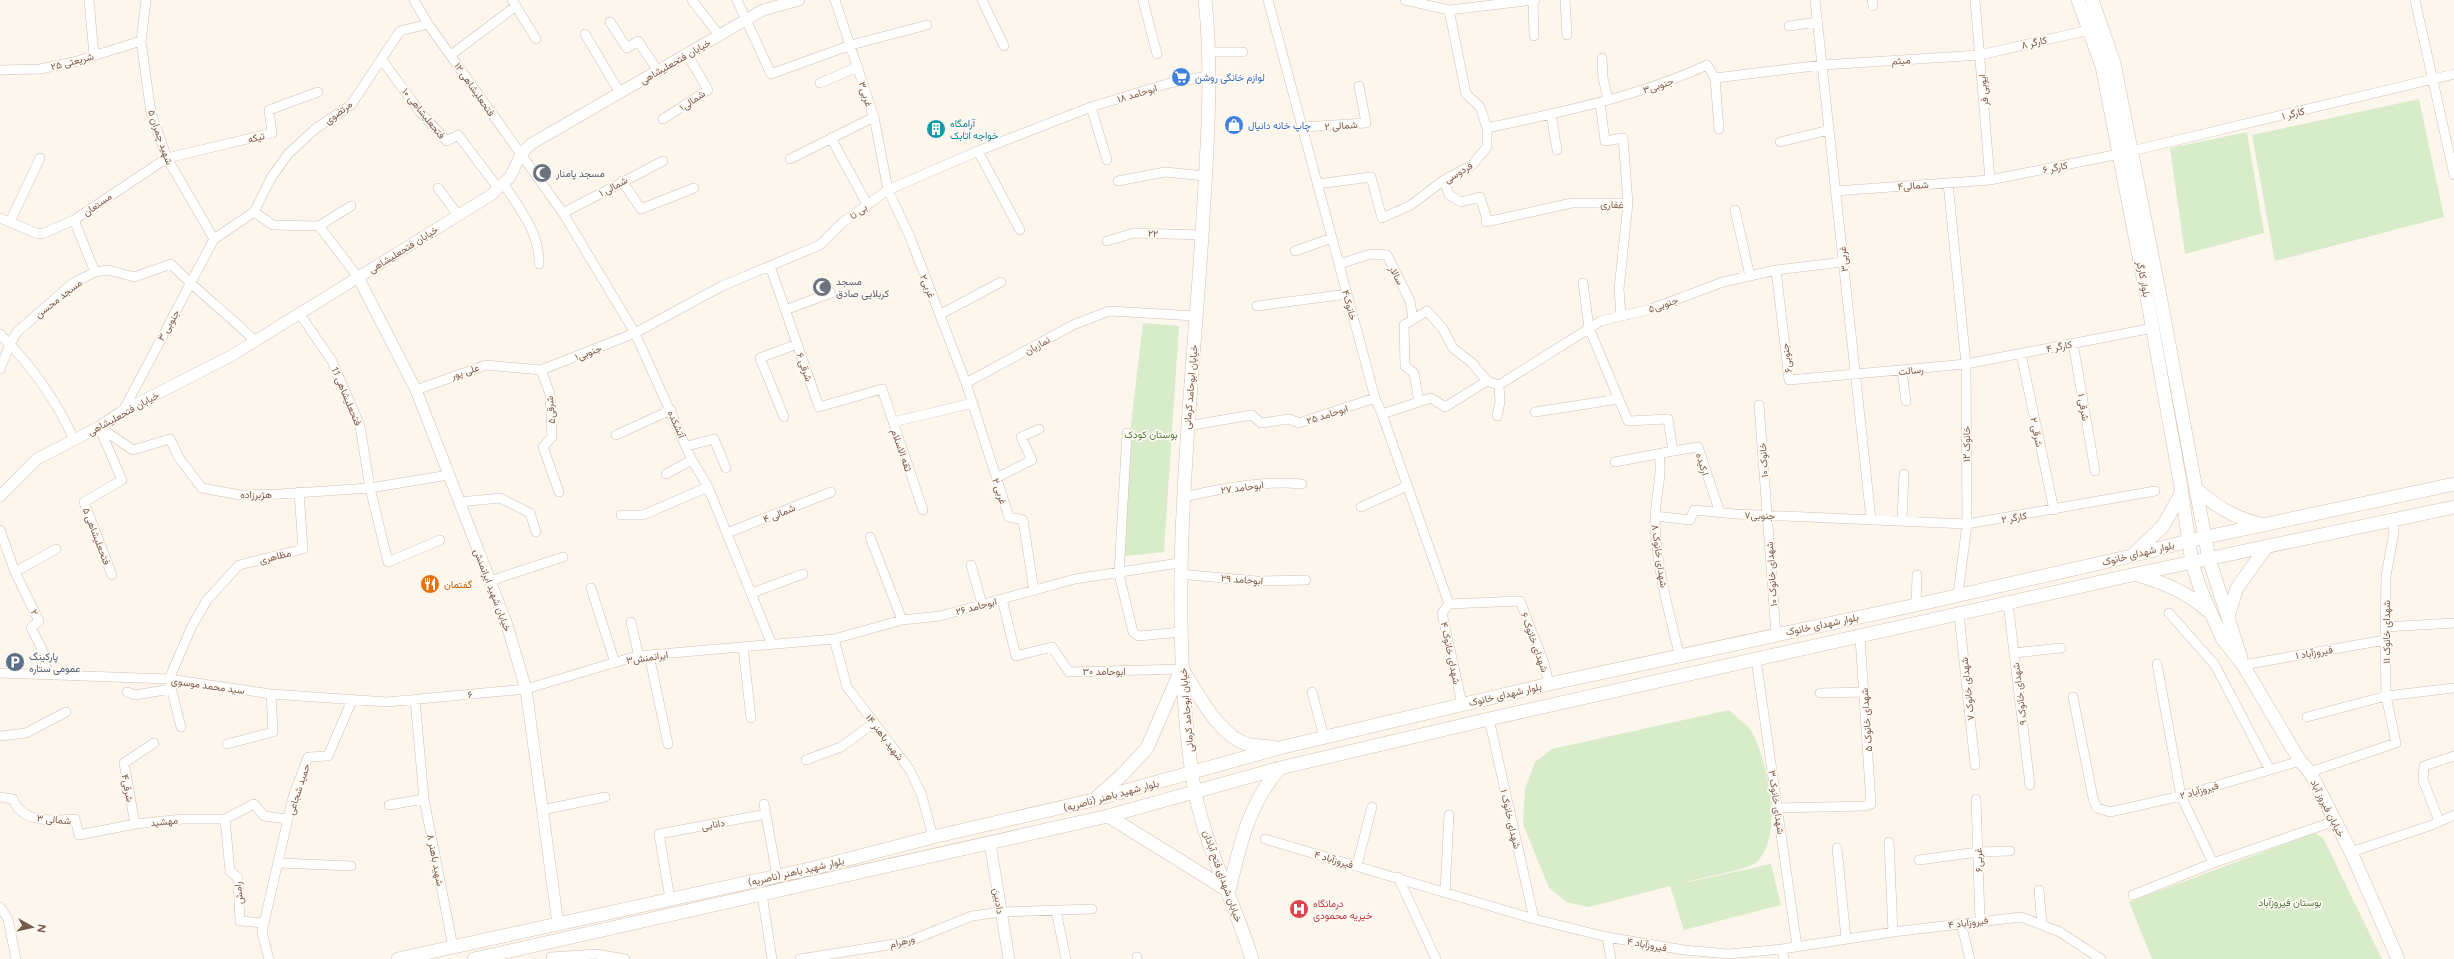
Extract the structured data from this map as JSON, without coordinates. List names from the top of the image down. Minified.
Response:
{"streets":{"main road":["بلوار کارگر","خیابان ابوحامد کرمانی","بلوار شهدای خانوک","بلوار شهید باهنر (ناصریه)","خیابان فیروز آباد","خیابان شهدای فتح آبادان"],"street":["کارگر ۸","میثم","شریعتی ۲۵","خیابان فتحعلیشاهی","جنوبی۳","فتحعلیشاهی ۱۲","ایوبی فر","ابوحامد ۱۸","غربی۳","شمالی۱","مرتضوی","فتحعلیشاهی ۱۰","کارگر ۱","۲ شمالی","شهید چمران ۵","تیکه","کارگر ۶","فردوسی","شمالی۴","۱ شمالی","مستعان","غفاری","بی تا","۲۲","سالار","غربی۲","مسجد محسن","جنوبی۵","خانوک۴","۳ جنوبی","نمازیان","کارگر ۴","جنوبی۱","جنوبی۶","۶ شرقی","رسالت","علی پور","فتحعلیشاهی 11","شرقی ۱","شرقی۵","ابوحامد ۲۵","آتشکده","شرقی ۲","خانوک ۱۲","ثقه الاسلام","خانوک ۱۰","ارکیده","ابوحامد ۲۷","۲ غربی","هژبرزاده","۴ شمالی","جنوبی۷","کارگر ۲","فتحعلیشاهی ۵","مظاهری","شهدای خانوک ۸","شهدای خانوک ۱۰","ابوحامد ۲۹","خیابان شهید ایرانمنش","ابوحامد ۲۶","۲","شهدای خانوک ۱۱","شهدای خانوک ۶","فیروزآباد ۱","شهدای خانوک ۴","ایرانمنش۳","ابوحامد ۳۰","سید محمد موسوی","شهدای خانوک ۷","۶","شهدای خانوک ۹","شهدای خانوک ۵","شهید باهنر ۱۴","شرقی۴","حمید شجاعی","فیروزآباد ۲","شهدای خانوک ۳","۳ شمالی","شهدای خانوک ۱","مهشید","دانایی","فیروزآباد ۴","شهید باهنر ۸","غربی۶","رامش","دادبین","ورهرام"]},"crossings":[["کارگر ۸","میثم"],["کارگر ۸","ایوبی فر"],["کارگر ۸","بلوار کارگر"],["میثم","ایوبی فر"],["میثم","غربی۳"],["شریعتی ۲۵","شهید چمران ۵"],["خیابان فتحعلیشاهی","فتحعلیشاهی ۱۲"],["خیابان فتحعلیشاهی","شمالی۱"],["خیابان فتحعلیشاهی","فتحعلیشاهی ۱۰"],["خیابان فتحعلیشاهی","۳ جنوبی"],["خیابان فتحعلیشاهی","فتحعلیشاهی 11"],["خیابان فتحعلیشاهی","هژبرزاده"],["خیابان فتحعلیشاهی","فتحعلیشاهی ۵"],["خیابان فتحعلیشاهی","خیابان شهید ایرانمنش"],["جنوبی۳","فردوسی"],["فتحعلیشاهی ۱۲","مرتضوی"],["فتحعلیشاهی ۱۲","۱ شمالی"],["فتحعلیشاهی ۱۲","آتشکده"],["ایوبی فر","کارگر ۶"],["ایوبی فر","شمالی۴"],["ابوحامد ۱۸","بی تا"],["ابوحامد ۱۸","خیابان ابوحامد کرمانی"],["غربی۳","شمالی۴"],["غربی۳","بی تا"],["غربی۳","غربی۲"],["غربی۳","جنوبی۵"],["غربی۳","جنوبی۶"],["غربی۳","رسالت"],["غربی۳","جنوبی۷"],["غربی۳","کارگر ۲"],["مرتضوی","فتحعلیشاهی ۱۰"],["کارگر ۱","کارگر ۶"],["کارگر ۱","بلوار کارگر"],["۲ شمالی","خانوک۴"],["شهید چمران ۵","تیکه"],["شهید چمران ۵","مستعان"],["شهید چمران ۵","۳ جنوبی"],["تیکه","مستعان"],["کارگر ۶","شمالی۴"],["کارگر ۶","بلوار کارگر"],["فردوسی","غفاری"],["فردوسی","خانوک۴"],["شمالی۴","خانوک ۱۲"],["۱ شمالی","آتشکده"],["مستعان","مسجد محسن"],["غفاری","جنوبی۵"],["بی تا","غربی۲"],["بی تا","جنوبی۱"],["بی تا","۶ شرقی"],["بی تا","آتشکده"],["۲۲","خیابان ابوحامد کرمانی"],["سالار","خانوک۴"],["بلوار کارگر","کارگر ۴"],["بلوار کارگر","بلوار شهدای خانوک"],["بلوار کارگر","فیروزآباد ۱"],["بلوار کارگر","خیابان فیروز آباد"],["غربی۲","نمازیان"],["غربی۲","۲ غربی"],["جنوبی۵","جنوبی۶"],["خانوک۴","ابوحامد ۲۵"],["خانوک۴","شهدای خانوک ۶"],["خانوک۴","شهدای خانوک ۴"],["نمازیان","خیابان ابوحامد کرمانی"],["نمازیان","۲ غربی"],["کارگر ۴","رسالت"],["کارگر ۴","شرقی ۱"],["کارگر ۴","شرقی ۲"],["کارگر ۴","خانوک ۱۲"],["جنوبی۱","علی پور"],["جنوبی۱","شرقی۵"],["جنوبی۱","آتشکده"],["جنوبی۶","رسالت"],["۶ شرقی","ثقه الاسلام"],["رسالت","خانوک ۱۲"],["علی پور","شرقی۵"],["علی پور","خیابان شهید ایرانمنش"],["خیابان ابوحامد کرمانی","ابوحامد ۲۵"],["خیابان ابوحامد کرمانی","ابوحامد ۲۷"],["خیابان ابوحامد کرمانی","بلوار شهدای خانوک"],["خیابان ابوحامد کرمانی","ابوحامد ۲۹"],["خیابان ابوحامد کرمانی","ابوحامد ۲۶"],["خیابان ابوحامد کرمانی","ابوحامد ۳۰"],["خیابان ابوحامد کرمانی","بلوار شهید باهنر (ناصریه)"],["خیابان ابوحامد کرمانی","خیابان شهدای فتح آبادان"],["فتحعلیشاهی 11","هژبرزاده"],["آتشکده","۴ شمالی"],["آتشکده","ابوحامد ۲۶"],["آتشکده","ایرانمنش۳"],["شرقی ۲","کارگر ۲"],["خانوک ۱۲","کارگر ۲"],["خانوک ۱۲","بلوار شهدای خانوک"],["خانوک ۱۰","جنوبی۷"],["خانوک ۱۰","شهدای خانوک ۱۰"],["ارکیده","جنوبی۷"],["۲ غربی","ابوحامد ۲۶"],["هژبرزاده","فتحعلیشاهی ۵"],["هژبرزاده","مظاهری"],["هژبرزاده","خیابان شهید ایرانمنش"],["جنوبی۷","کارگر ۲"],["جنوبی۷","شهدای خانوک ۸"],["جنوبی۷","شهدای خانوک ۱۰"],["بلوار شهدای خانوک","شهدای خانوک ۸"],["بلوار شهدای خانوک","شهدای خانوک ۱۰"],["بلوار شهدای خانوک","شهدای خانوک ۱۱"],["بلوار شهدای خانوک","شهدای خانوک ۶"],["بلوار شهدای خانوک","شهدای خانوک ۴"],["بلوار شهدای خانوک","شهدای خانوک ۷"],["بلوار شهدای خانوک","شهدای خانوک ۹"],["بلوار شهدای خانوک","شهدای خانوک ۵"],["بلوار شهدای خانوک","بلوار شهید باهنر (ناصریه)"],["بلوار شهدای خانوک","شهدای خانوک ۳"],["بلوار شهدای خانوک","شهدای خانوک ۱"],["بلوار شهدای خانوک","خیابان شهدای فتح آبادان"],["مظاهری","سید محمد موسوی"],["ابوحامد ۲۹","ابوحامد ۲۶"],["خیابان شهید ایرانمنش","ایرانمنش۳"],["خیابان شهید ایرانمنش","۶"],["خیابان شهید ایرانمنش","بلوار شهید باهنر (ناصریه)"],["ابوحامد ۲۶","ایرانمنش۳"],["ابوحامد ۲۶","ابوحامد ۳۰"],["ابوحامد ۲۶","شهید باهنر ۱۴"],["۲","سید محمد موسوی"],["شهدای خانوک ۱۱","فیروزآباد ۱"],["شهدای خانوک ۱۱","خیابان فیروز آباد"],["شهدای خانوک ۶","شهدای خانوک ۴"],["فیروزآباد ۱","خیابان فیروز آباد"],["ایرانمنش۳","۶"],["سید محمد موسوی","۶"],["سید محمد موسوی","حمید شجاعی"],["سید محمد موسوی","شهید باهنر ۸"],["۶","شهید باهنر ۸"],["شهدای خانوک ۵","شهدای خانوک ۳"],["شهید باهنر ۱۴","بلوار شهید باهنر (ناصریه)"],["شرقی۴","مهشید"],["حمید شجاعی","رامش"],["فیروزآباد ۲","خیابان فیروز آباد"],["بلوار شهید باهنر (ناصریه)","دانایی"],["بلوار شهید باهنر (ناصریه)","شهید باهنر ۸"],["بلوار شهید باهنر (ناصریه)","خیابان شهدای فتح آبادان"],["بلوار شهید باهنر (ناصریه)","دادبین"],["شهدای خانوک ۳","فیروزآباد ۴"],["۳ شمالی","مهشید"],["شهدای خانوک ۱","فیروزآباد ۴"],["مهشید","رامش"],["فیروزآباد ۴","غربی۶"],["دادبین","ورهرام"]],"parks":["بوستان کودک","بوستان فیروزآباد"],"places":{"supermarket":["لوازم خانگی روشن"],"shop":["چاپ خانه دانیال"],"building":["آرامگاه خواجه اتابک"],"mosque":["مسجد پامنار","مسجد کربلایی صادق"],"restaurant":["گفتمان"],"parking":["پارکینگ عمومی ستاره"],"hospital":["درمانگاه خیریه محمودی"]},"north":"right"}
